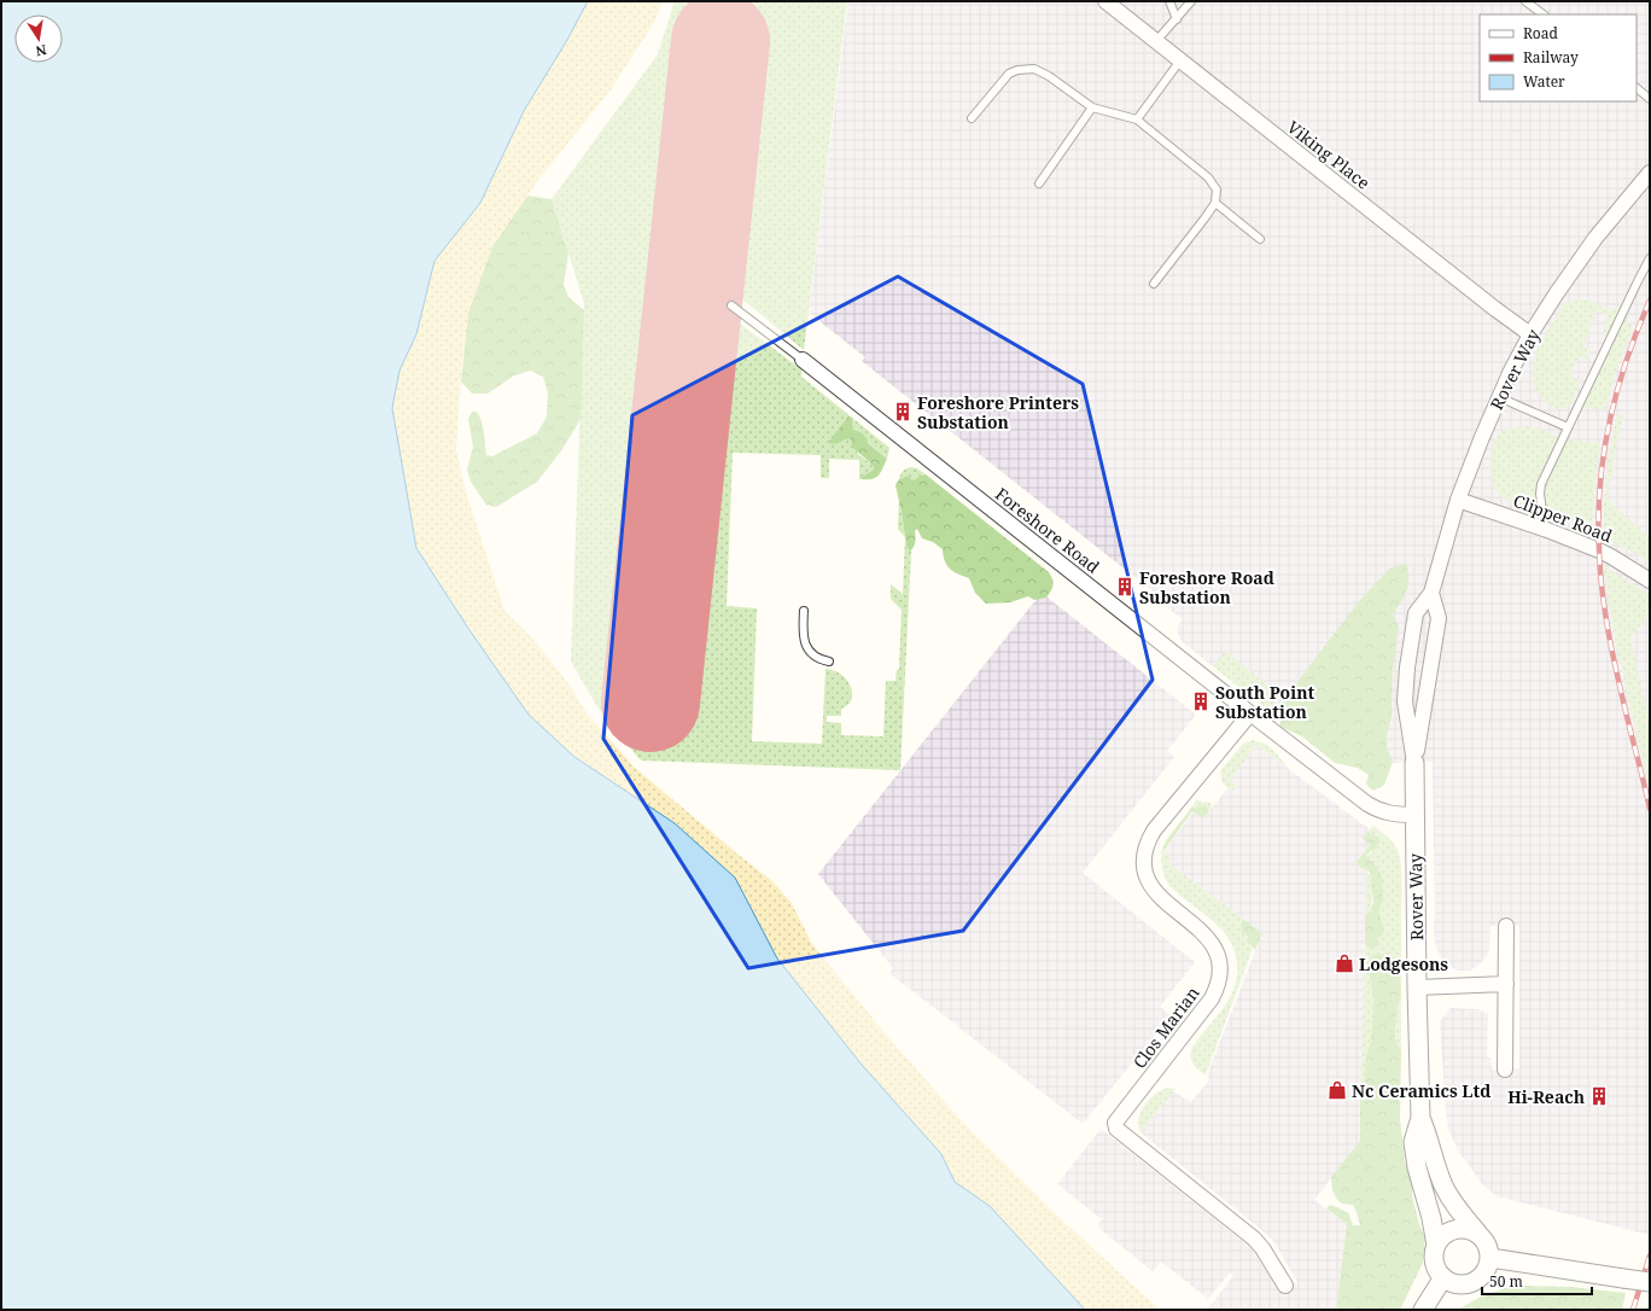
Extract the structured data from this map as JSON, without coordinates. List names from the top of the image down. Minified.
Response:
{"streets":{"street":["Viking Place","Rover Way","Clipper Road","Foreshore Road","Clos Marian"]},"crossings":[["Viking Place","Rover Way"],["Rover Way","Clipper Road"],["Rover Way","Foreshore Road"],["Foreshore Road","Clos Marian"]],"places":{"building":["Foreshore Printers Substation","Foreshore Road Substation","South Point Substation","Hi-Reach"],"shop":["Lodgesons","Nc Ceramics Ltd"]},"legend":["Road","Railway","Water"],"scale_bar":"50 m","north":"bottom"}
